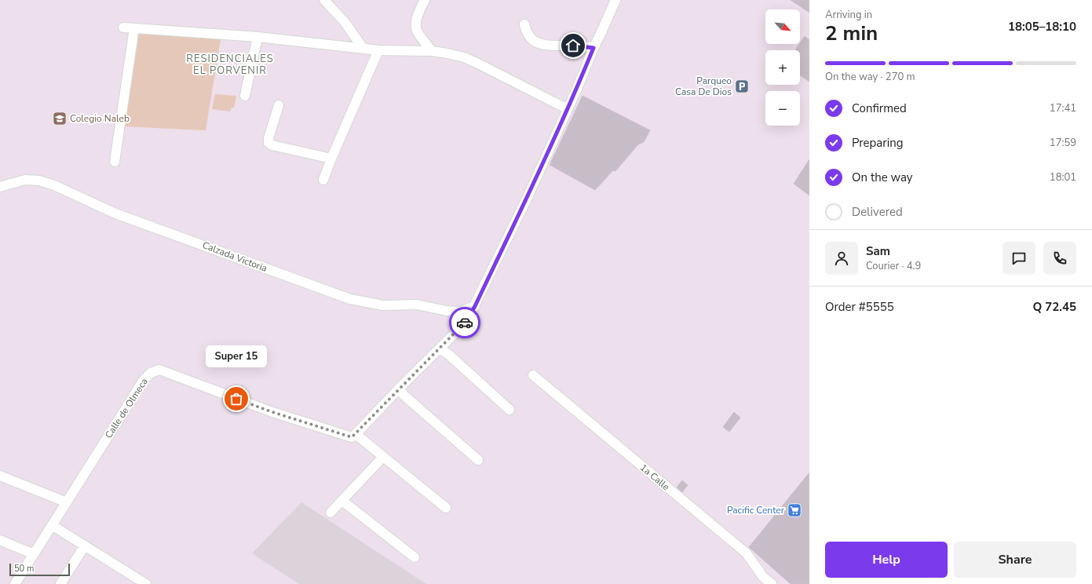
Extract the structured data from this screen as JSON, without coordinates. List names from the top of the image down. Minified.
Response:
{"streets":{"street":["Calzada Victoria","Calle de Olmeca","1a Calle"]},"districts":["RESIDENCIALES EL PORVENIR"],"places":{"parking":["Parqueo Casa De Dios"],"school or university":["Colegio Naleb"],"other":["Super 15"],"supermarket":["Pacific Center"]},"scale_bar":"50 m","north":"bottom right","page":{"heading":["2 min","Arriving in","18:05–18:10"],"panel":["Sam","Courier · 4.9","Order #5555","Q 72.45"],"map_buttons":["+","−"],"bar":"On the way · 270 m","list":[["Confirmed","17:41"],["Preparing","17:59"],["On the way","18:01"],"Delivered"],"bubble":"Super 15","buttons":["Help","Share"],"scale":"50 m"}}
